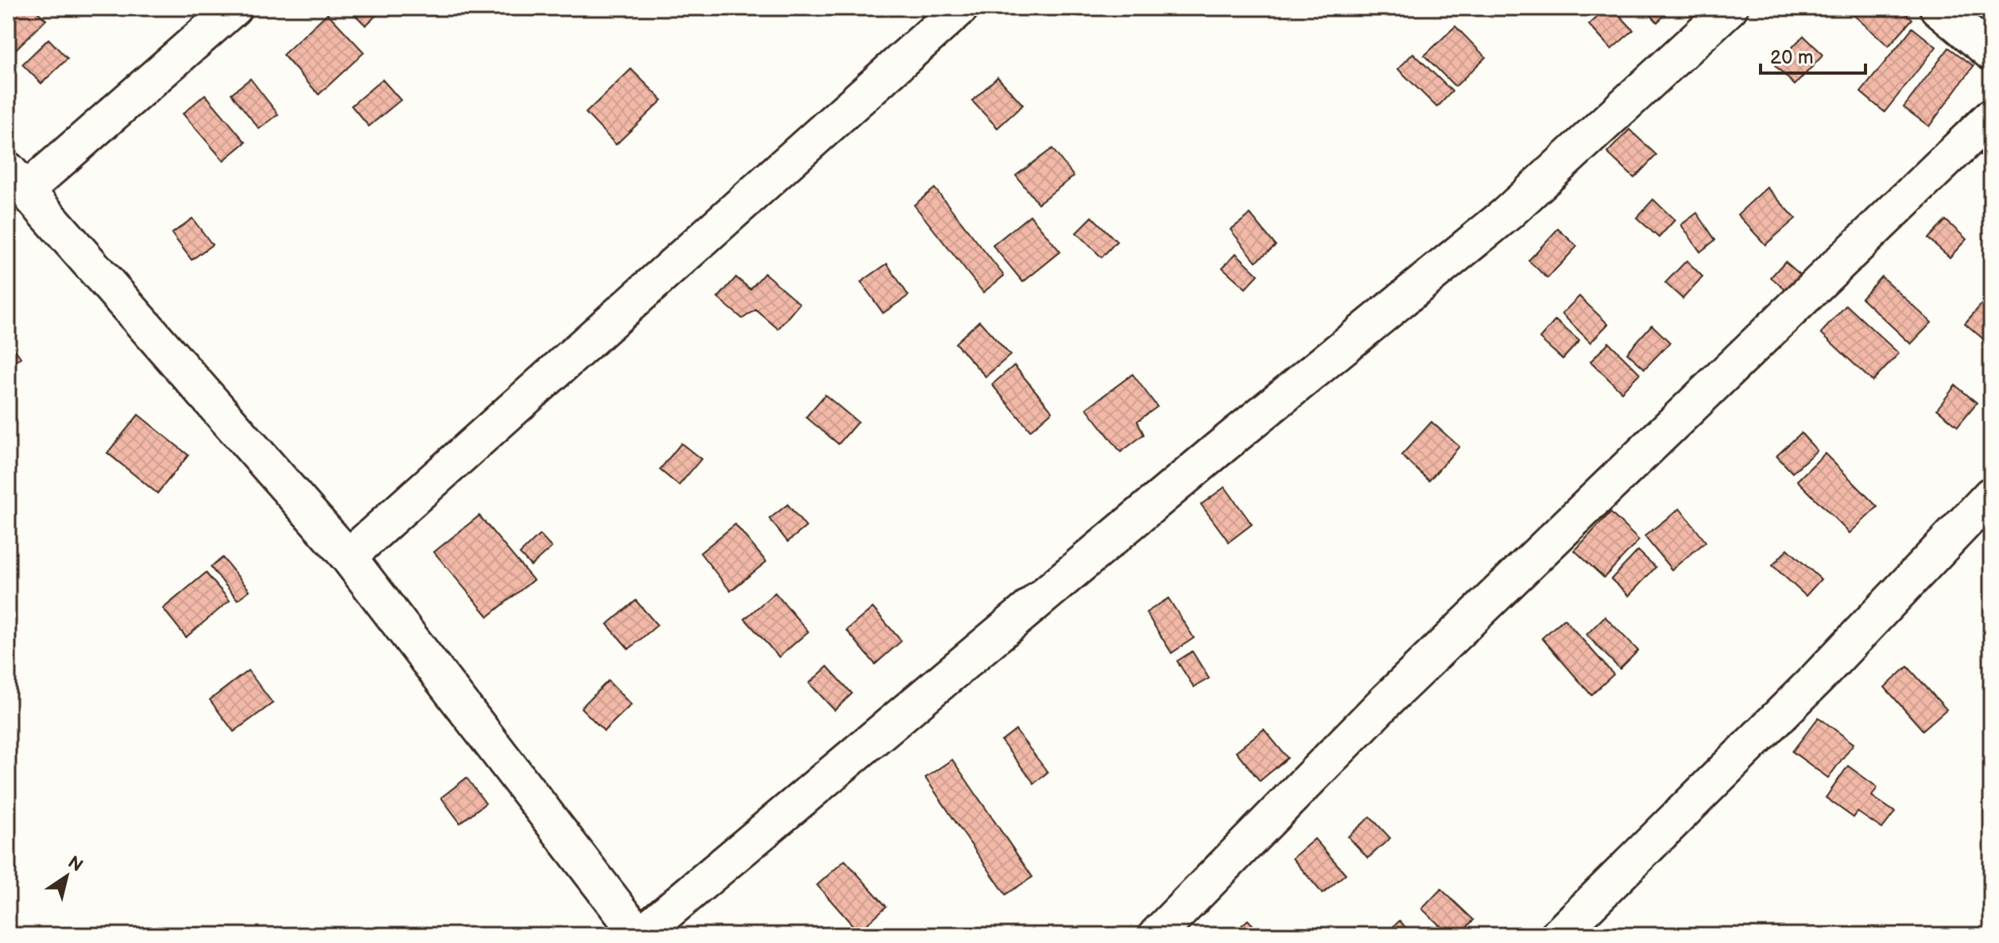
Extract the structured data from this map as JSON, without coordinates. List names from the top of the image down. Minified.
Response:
{"scale_bar":"20 m","north":"top right"}
